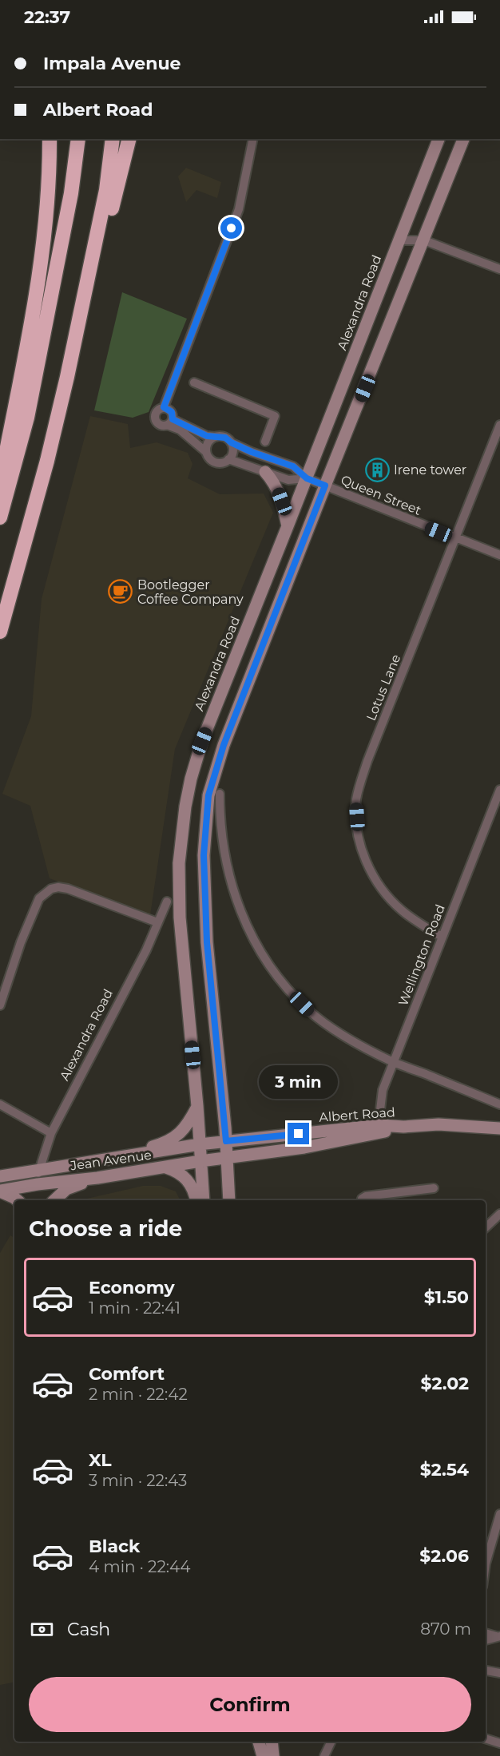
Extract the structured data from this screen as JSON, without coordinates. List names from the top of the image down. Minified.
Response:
{"streets":{"main road":["Alexandra Road","Albert Road","Jean Avenue"],"street":["Queen Street","Lotus Lane","Wellington Road"]},"crossings":[["Alexandra Road","Queen Street"],["Alexandra Road","Jean Avenue"],["Queen Street","Lotus Lane"],["Lotus Lane","Wellington Road"],["Wellington Road","Albert Road"],["Albert Road","Jean Avenue"]],"places":{"building":["Irene tower"],"cafe":["Bootlegger Coffee Company"]},"page":{"status":"22:37","banner":["Impala Avenue","Albert Road"],"bubble":"3 min","heading":"Choose a ride","list":[{"name":"Economy","note":"1 min · 22:41","value":"$1.50"},{"name":"Comfort","note":"2 min · 22:42","value":"$2.02"},{"name":"XL","note":"3 min · 22:43","value":"$2.54"},{"name":"Black","note":"4 min · 22:44","value":"$2.06"}],"pay":["Cash","870 m"],"buttons":"Confirm"}}
